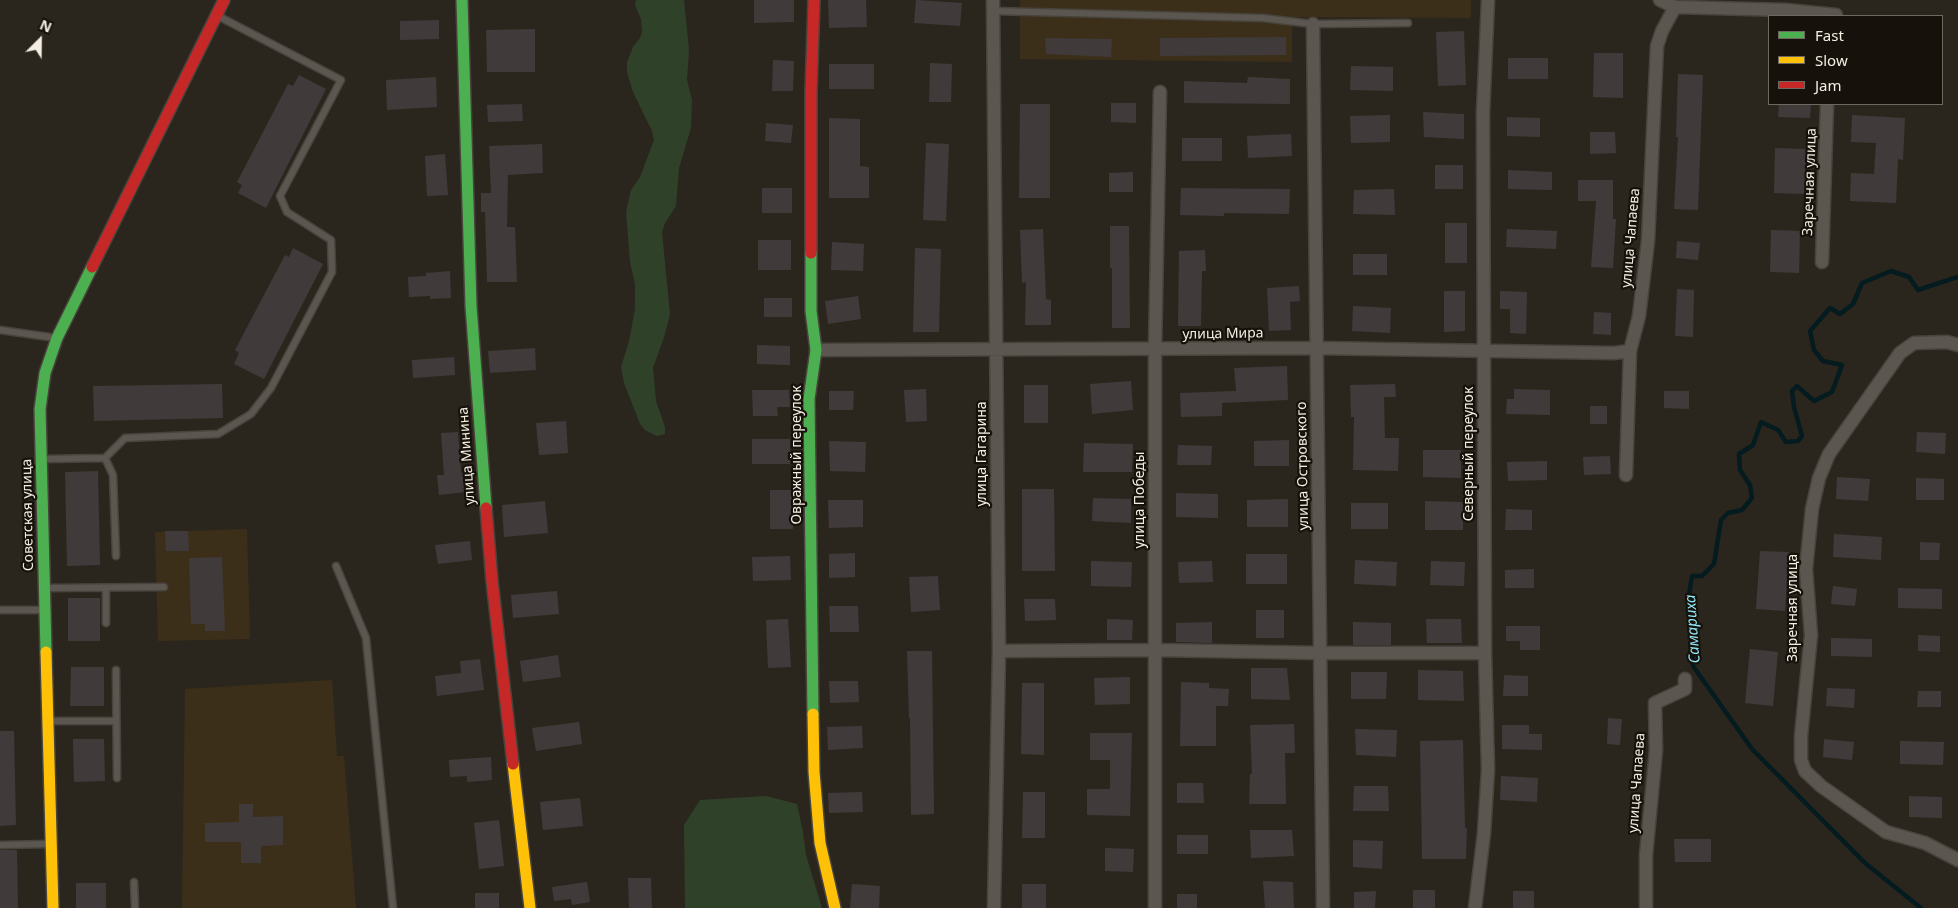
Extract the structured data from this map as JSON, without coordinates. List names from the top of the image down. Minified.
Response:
{"streets":{"street":["Заречная улица","улица Чапаева","улица Мира","улица Гагарина","Северный переулок","Овражный переулок","улица Минина","улица Островского","улица Победы","Советская улица"]},"crossings":[["улица Чапаева","улица Мира"],["улица Мира","улица Гагарина"],["улица Мира","Северный переулок"],["улица Мира","Овражный переулок"],["улица Мира","улица Островского"],["улица Мира","улица Победы"]],"water":["Самариха"],"legend":["Fast","Slow","Jam"],"north":"top right"}
